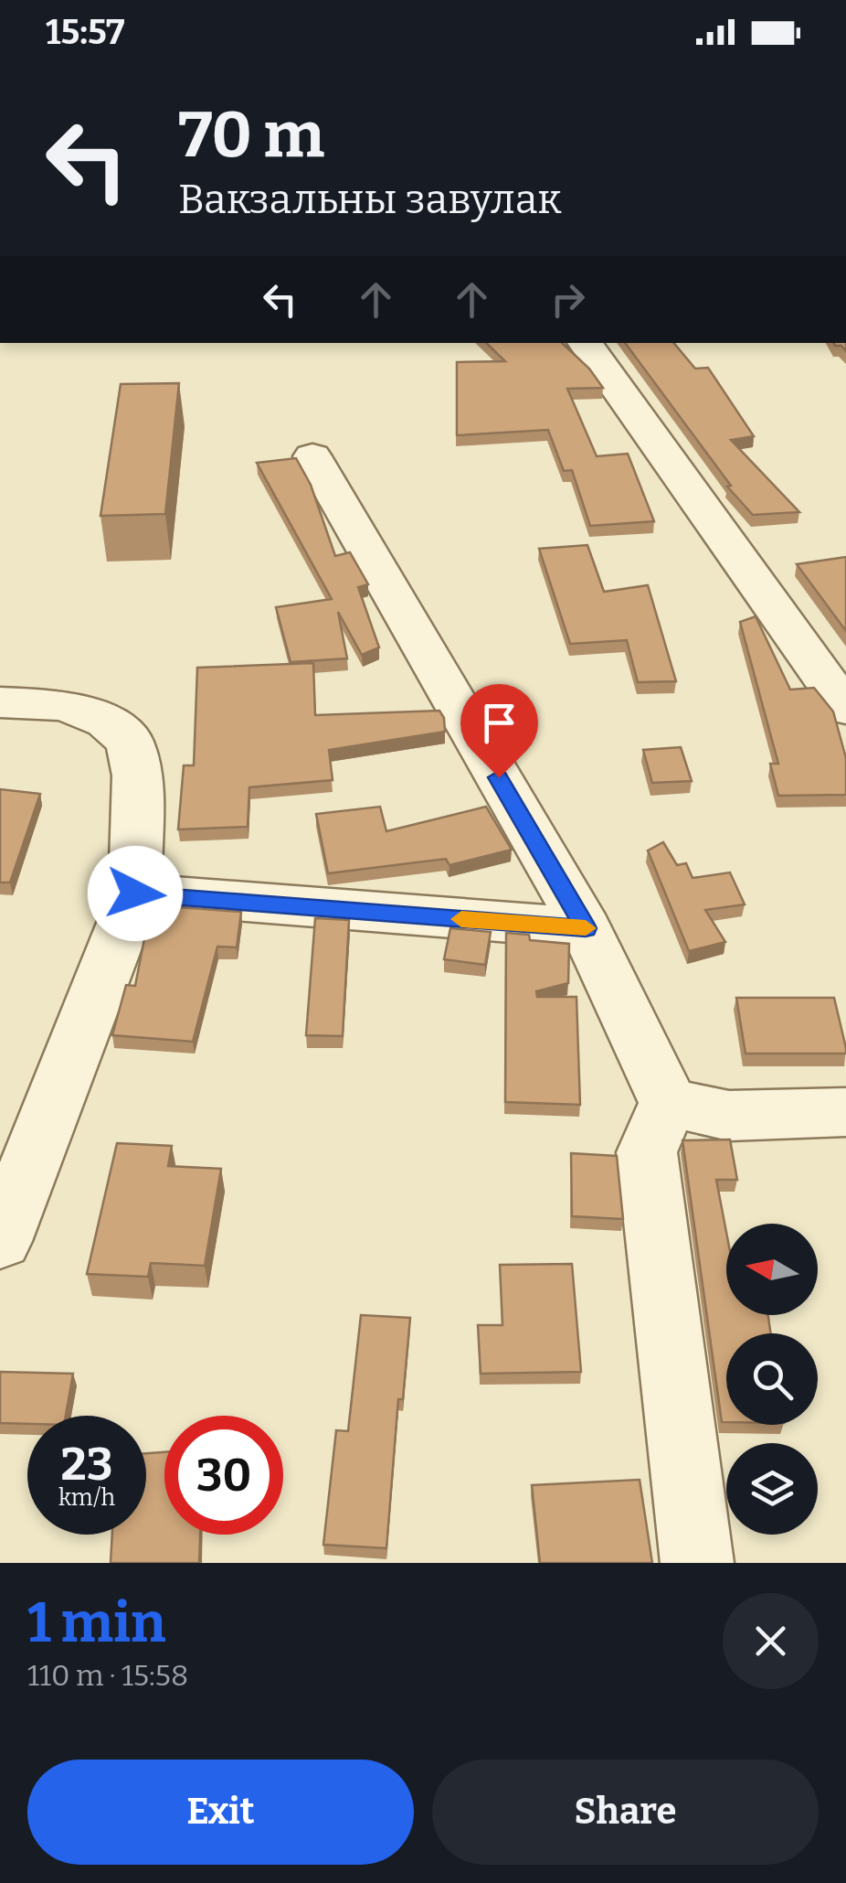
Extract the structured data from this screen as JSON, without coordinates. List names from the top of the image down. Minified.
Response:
{"north":"left","page":{"status":"15:57","turn":["70 m","Вакзальны завулак"],"speed":"23 km/h","limit":"30","heading":["1 min","110 m · 15:58"],"buttons":["Exit","Share"]}}
